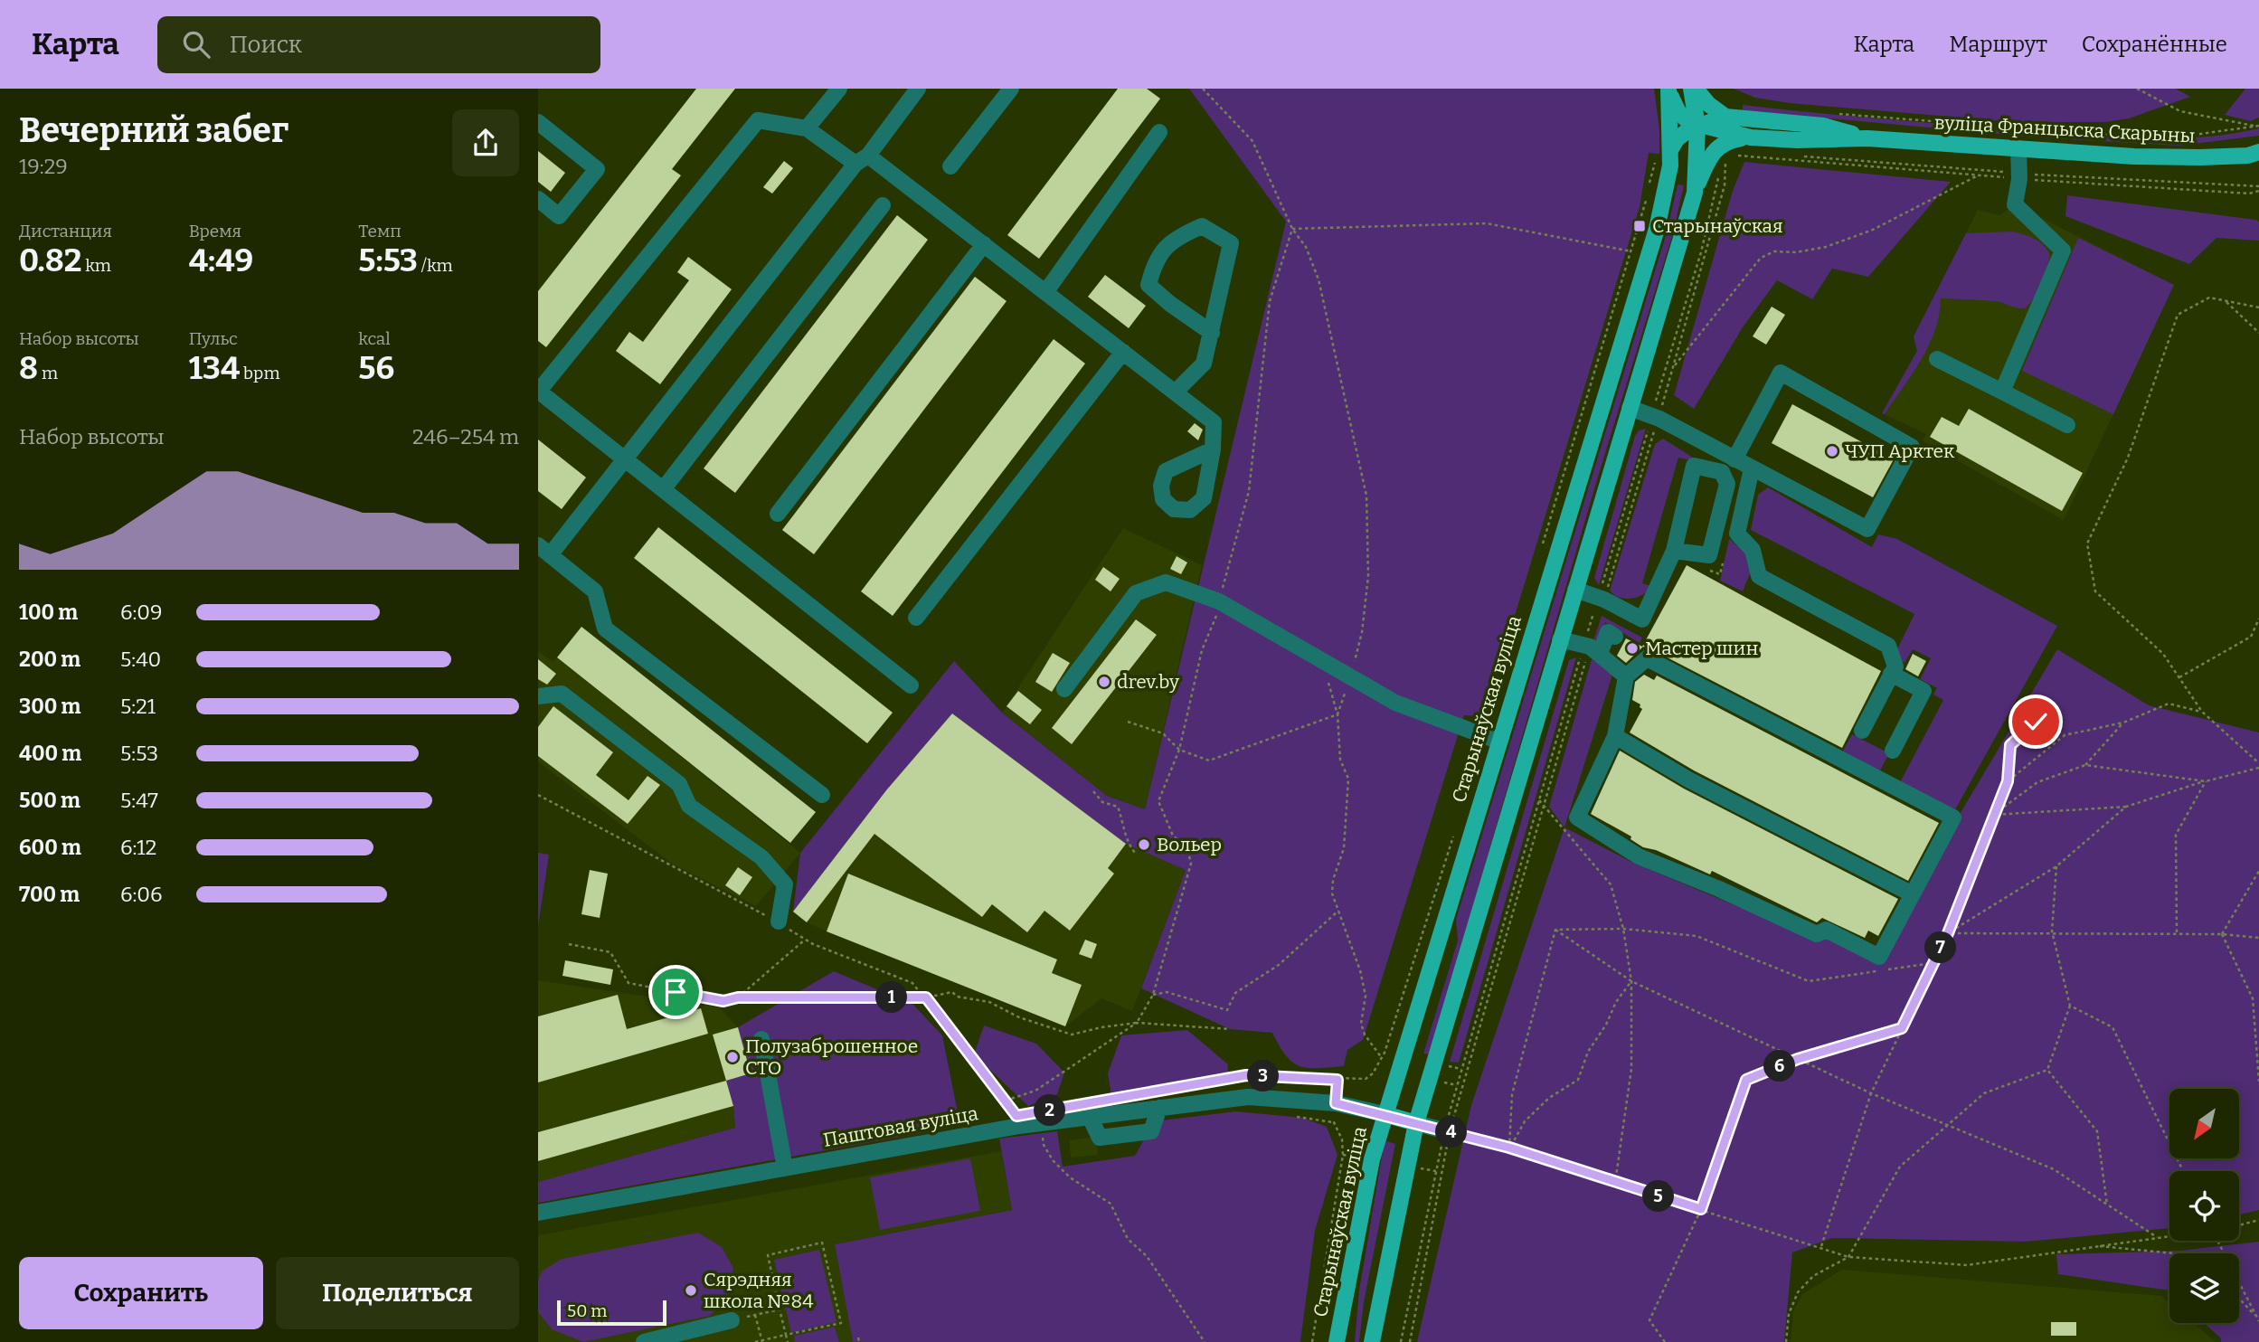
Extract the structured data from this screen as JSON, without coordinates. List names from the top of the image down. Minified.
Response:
{"streets":{"main road":["вуліца Францыска Скарыны","Старынаўская вуліца"],"street":["Паштовая вуліца"]},"crossings":[["вуліца Францыска Скарыны","Старынаўская вуліца"],["Старынаўская вуліца","Паштовая вуліца"]],"places":{"transit":["Старынаўская"],"other":["ЧУП Арктек","Мастер шин","drev.by","Вольер","Полузаброшенное СТО","Сярэдняя школа №84"]},"scale_bar":"50 m","north":"bottom left","page":{"header":"Карта","search":"Поиск","nav":["Карта","Маршрут","Сохранённые"],"heading":["Вечерний забег","19:29"],"stats":[["Дистанция","0.82 km"],["Время","4:49"],["Темп","5:53 /km"],["Набор высоты","8 m"],["Пульс","134 bpm"],["kcal","56"]],"chart":["Набор высоты","246–254 m"],"list":[{"name":"100 m","note":"6:09"},{"name":"200 m","note":"5:40"},{"name":"300 m","note":"5:21"},{"name":"400 m","note":"5:53"},{"name":"500 m","note":"5:47"},{"name":"600 m","note":"6:12"},{"name":"700 m","note":"6:06"}],"pins":["7","1","6","3","2","4","5"],"buttons":["Сохранить","Поделиться"],"scale":"50 m"}}
